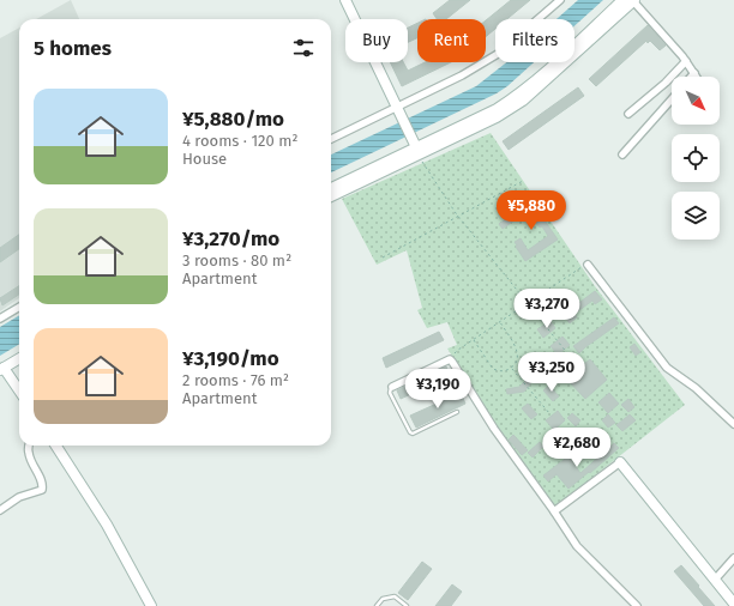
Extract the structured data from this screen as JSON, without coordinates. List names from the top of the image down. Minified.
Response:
{"north":"bottom right","page":{"chip":["Buy","Rent","Filters"],"heading":"5 homes","list":[{"name":"¥5,880/mo","note":"4 rooms · 120 m² · House"},{"name":"¥3,270/mo","note":"3 rooms · 80 m² · Apartment"},{"name":"¥3,190/mo","note":"2 rooms · 76 m² · Apartment"}],"price":["¥5,880","¥3,270","¥3,250","¥3,190","¥2,680"]}}
